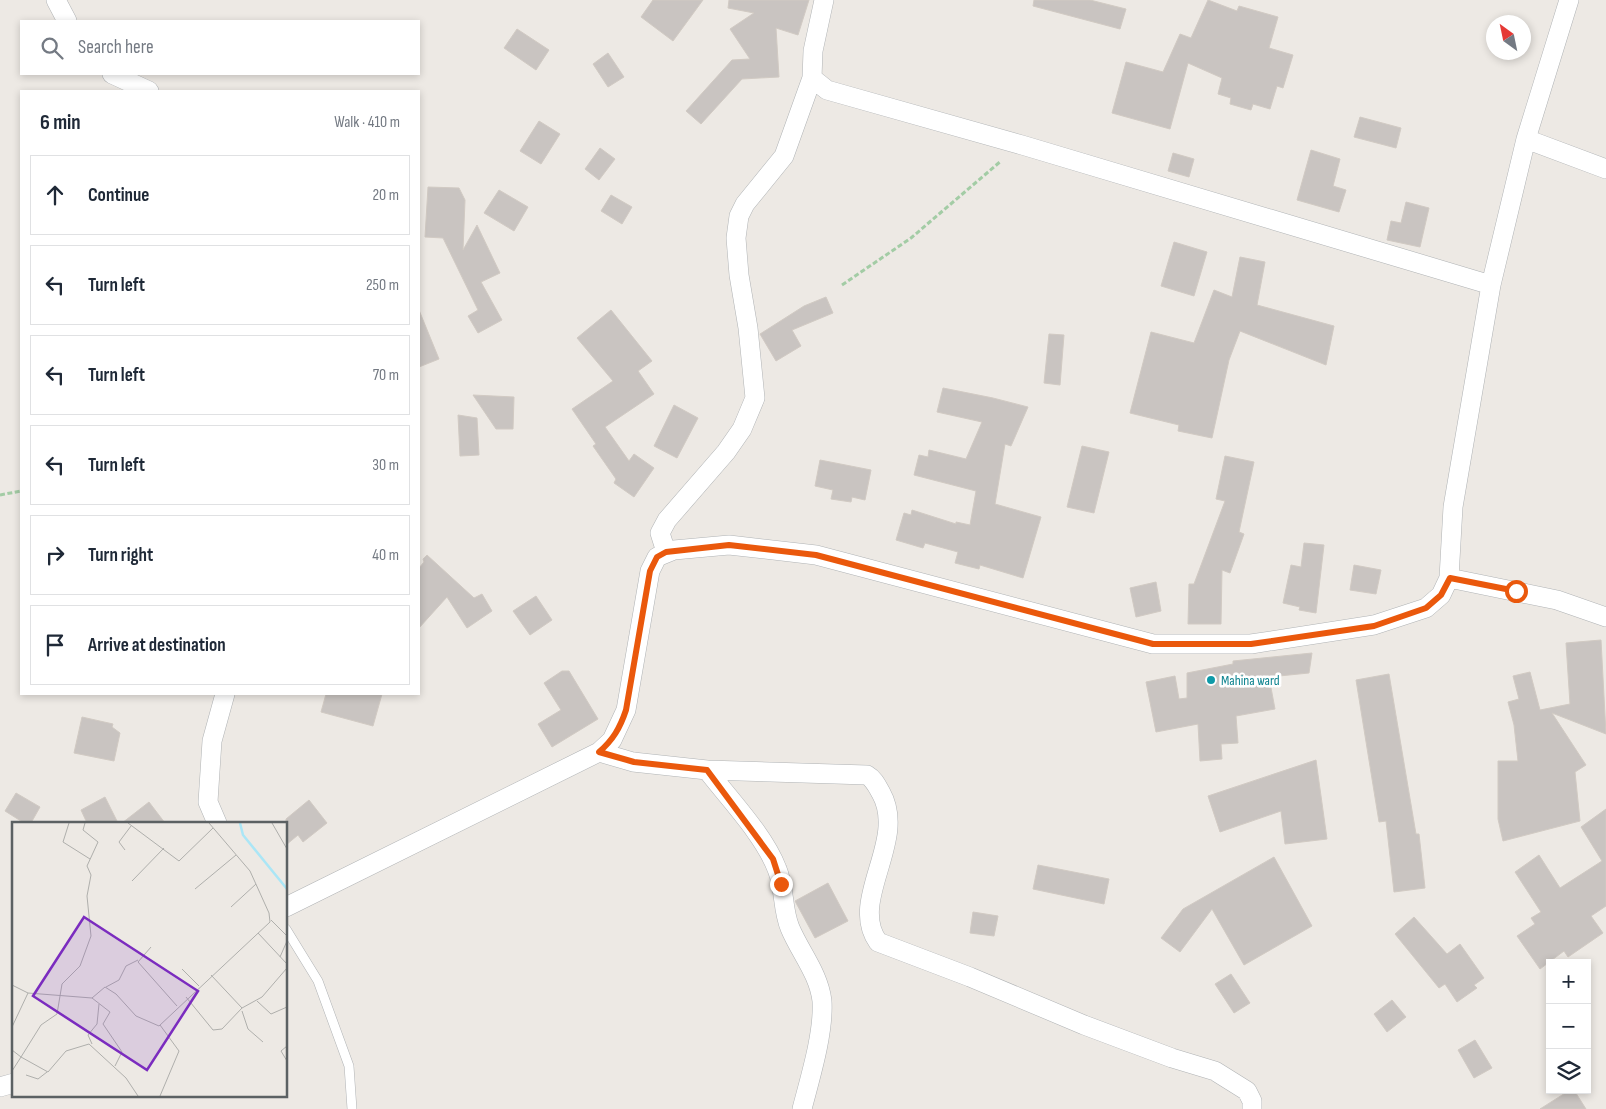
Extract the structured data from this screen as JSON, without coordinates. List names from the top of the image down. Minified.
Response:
{"places":["Mahina ward"],"north":"top left","page":{"search":"Search here","heading":["6 min","Walk · 410 m"],"list":[["Continue","20 m"],["Turn left","250 m"],["Turn left","70 m"],["Turn left","30 m"],["Turn right","40 m"],"Arrive at destination"],"map_buttons":["+","−"]}}
